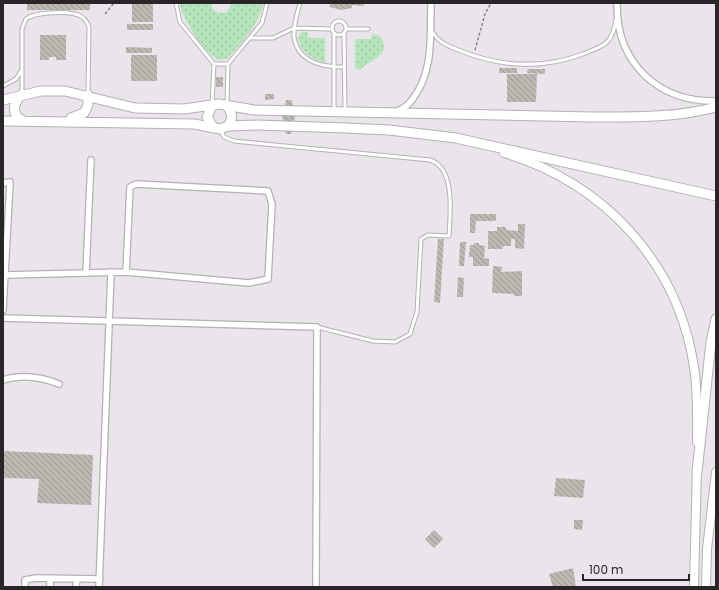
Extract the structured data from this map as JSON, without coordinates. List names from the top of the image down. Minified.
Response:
{"scale_bar":"100 m"}
